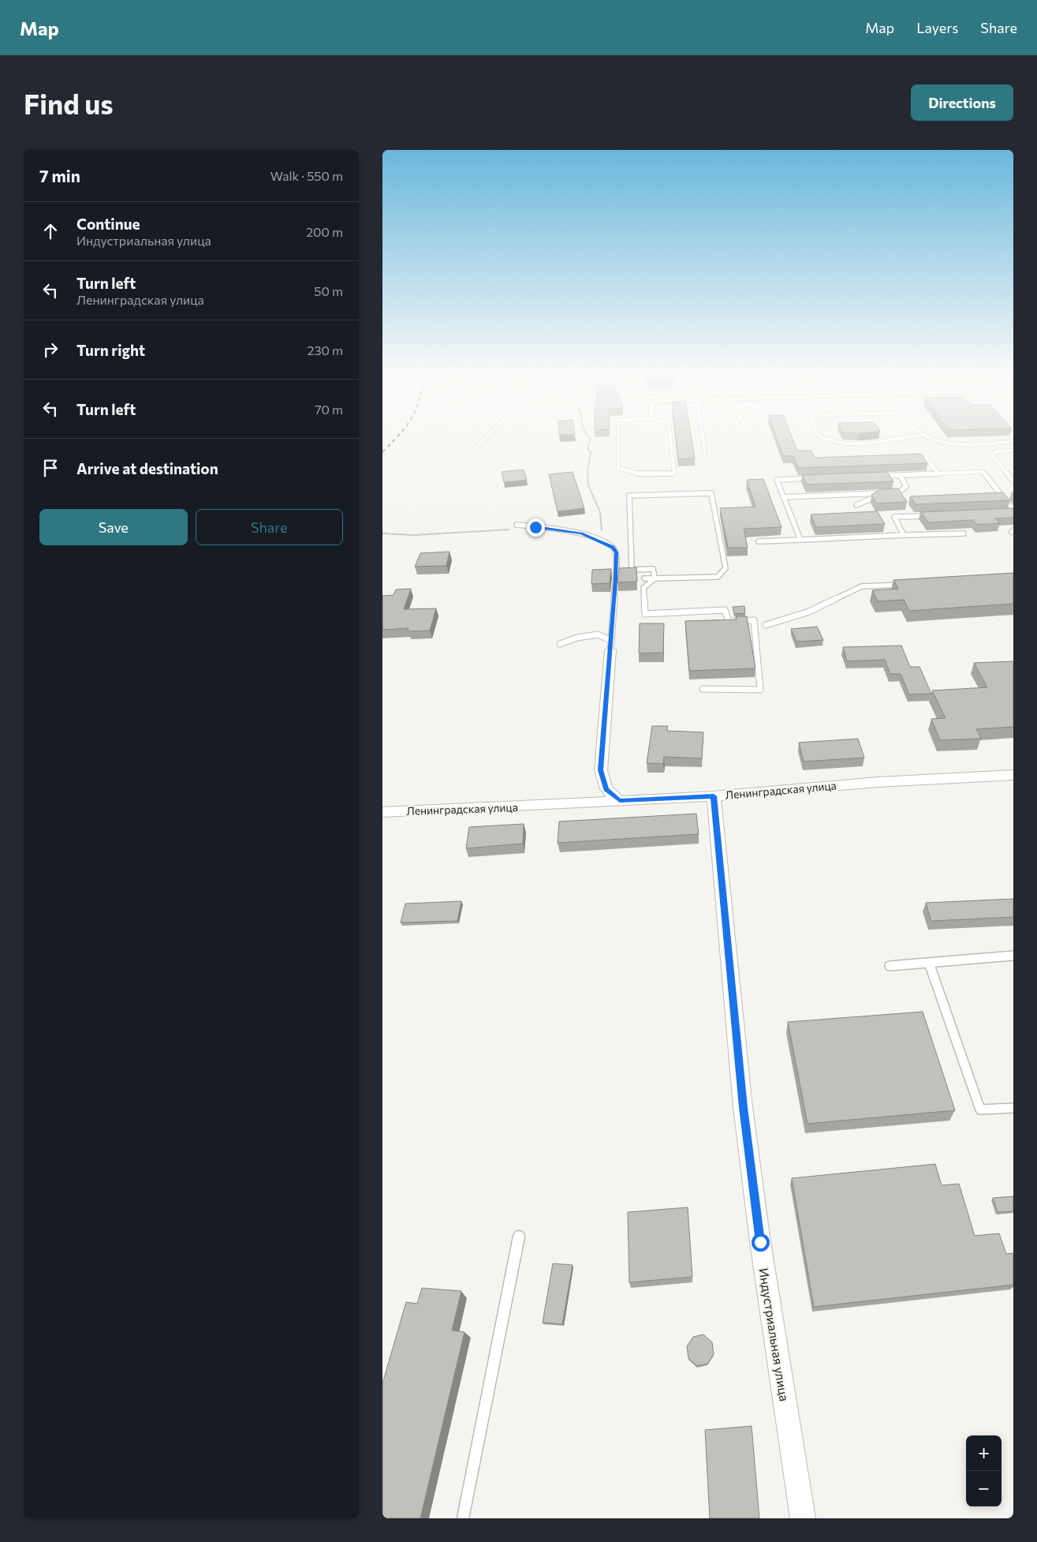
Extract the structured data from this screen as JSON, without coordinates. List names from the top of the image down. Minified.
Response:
{"streets":{"street":["Ленинградская улица","Индустриальная улица"]},"crossings":[["Ленинградская улица","Индустриальная улица"]],"page":{"header":"Map","nav":["Map","Layers","Share"],"buttons":["Directions",["Save","Share"]],"title":"Find us","heading":["7 min","Walk · 550 m"],"list":[["Continue","Индустриальная улица","200 m"],["Turn left","Ленинградская улица","50 m"],["Turn right","230 m"],["Turn left","70 m"],"Arrive at destination"],"map_buttons":["+","−"]}}
